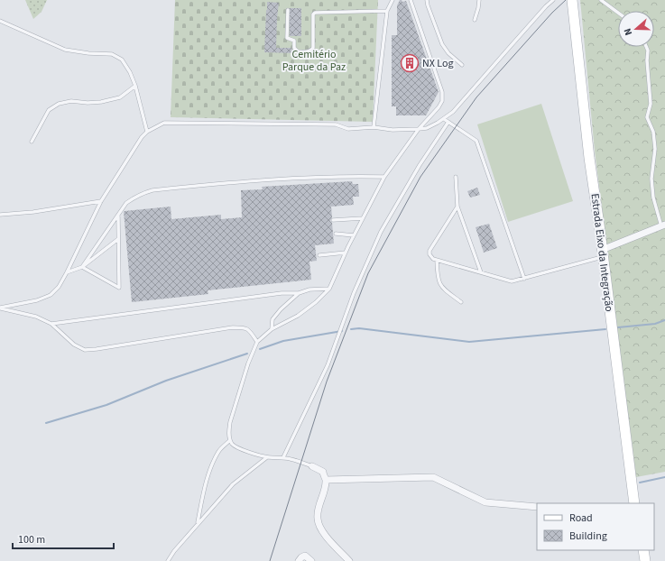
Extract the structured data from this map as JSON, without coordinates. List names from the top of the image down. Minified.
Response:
{"streets":{"main road":["Estrada Eixo da Integração"]},"parks":["Cemitério Parque da Paz"],"places":{"building":["NX Log"]},"legend":["Road","Building"],"scale_bar":"100 m","north":"left"}
